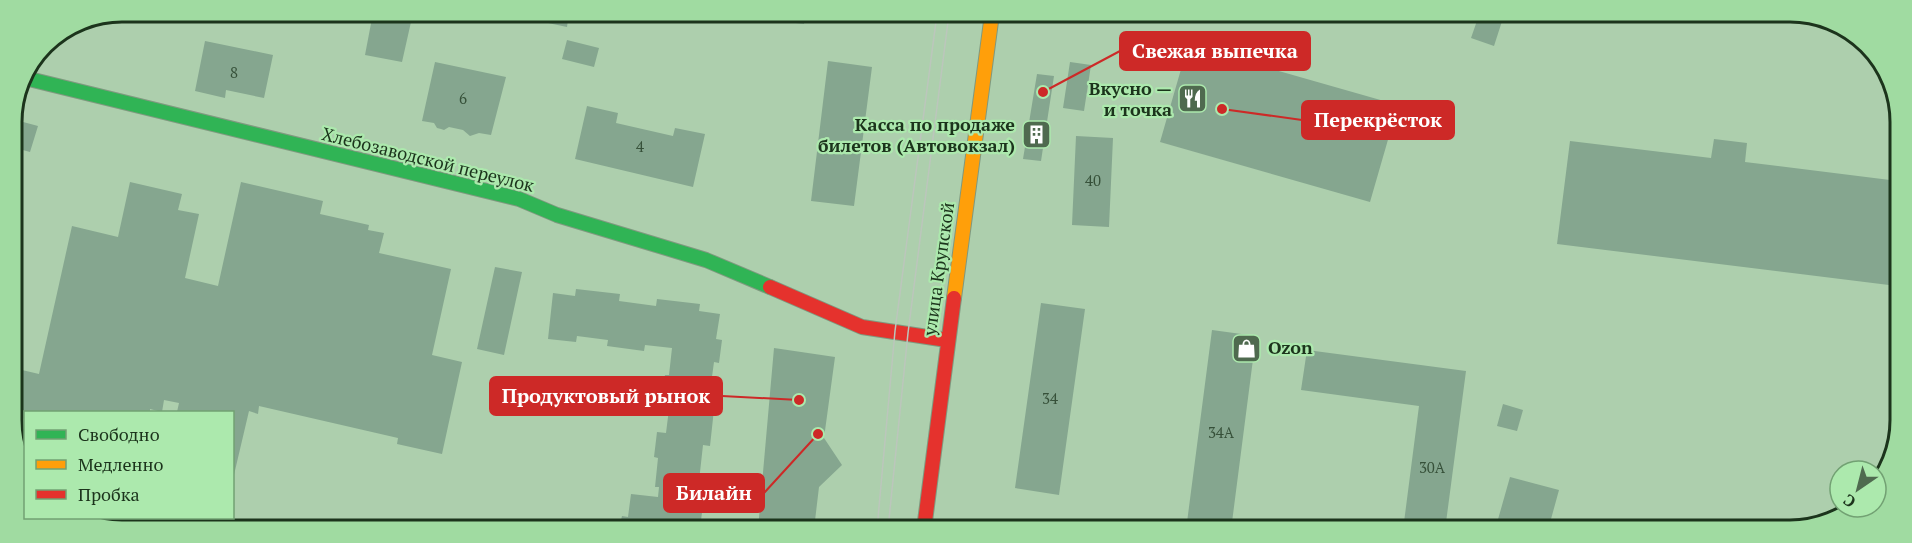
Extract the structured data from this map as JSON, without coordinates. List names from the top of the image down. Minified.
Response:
{"streets":{"street":["Хлебозаводской переулок","улица Крупской"]},"crossings":[["Хлебозаводской переулок","улица Крупской"]],"places":{"other":["Свежая выпечка","Перекрёсток","Продуктовый рынок","Билайн"],"restaurant":["Вкусно — и точка"],"building":["Касса по продаже билетов (Автовокзал)"],"shop":["Ozon"]},"house_numbers":["8","6","4","40","34","34А","30А"],"legend":["Свободно","Медленно","Пробка"],"north":"bottom left"}
